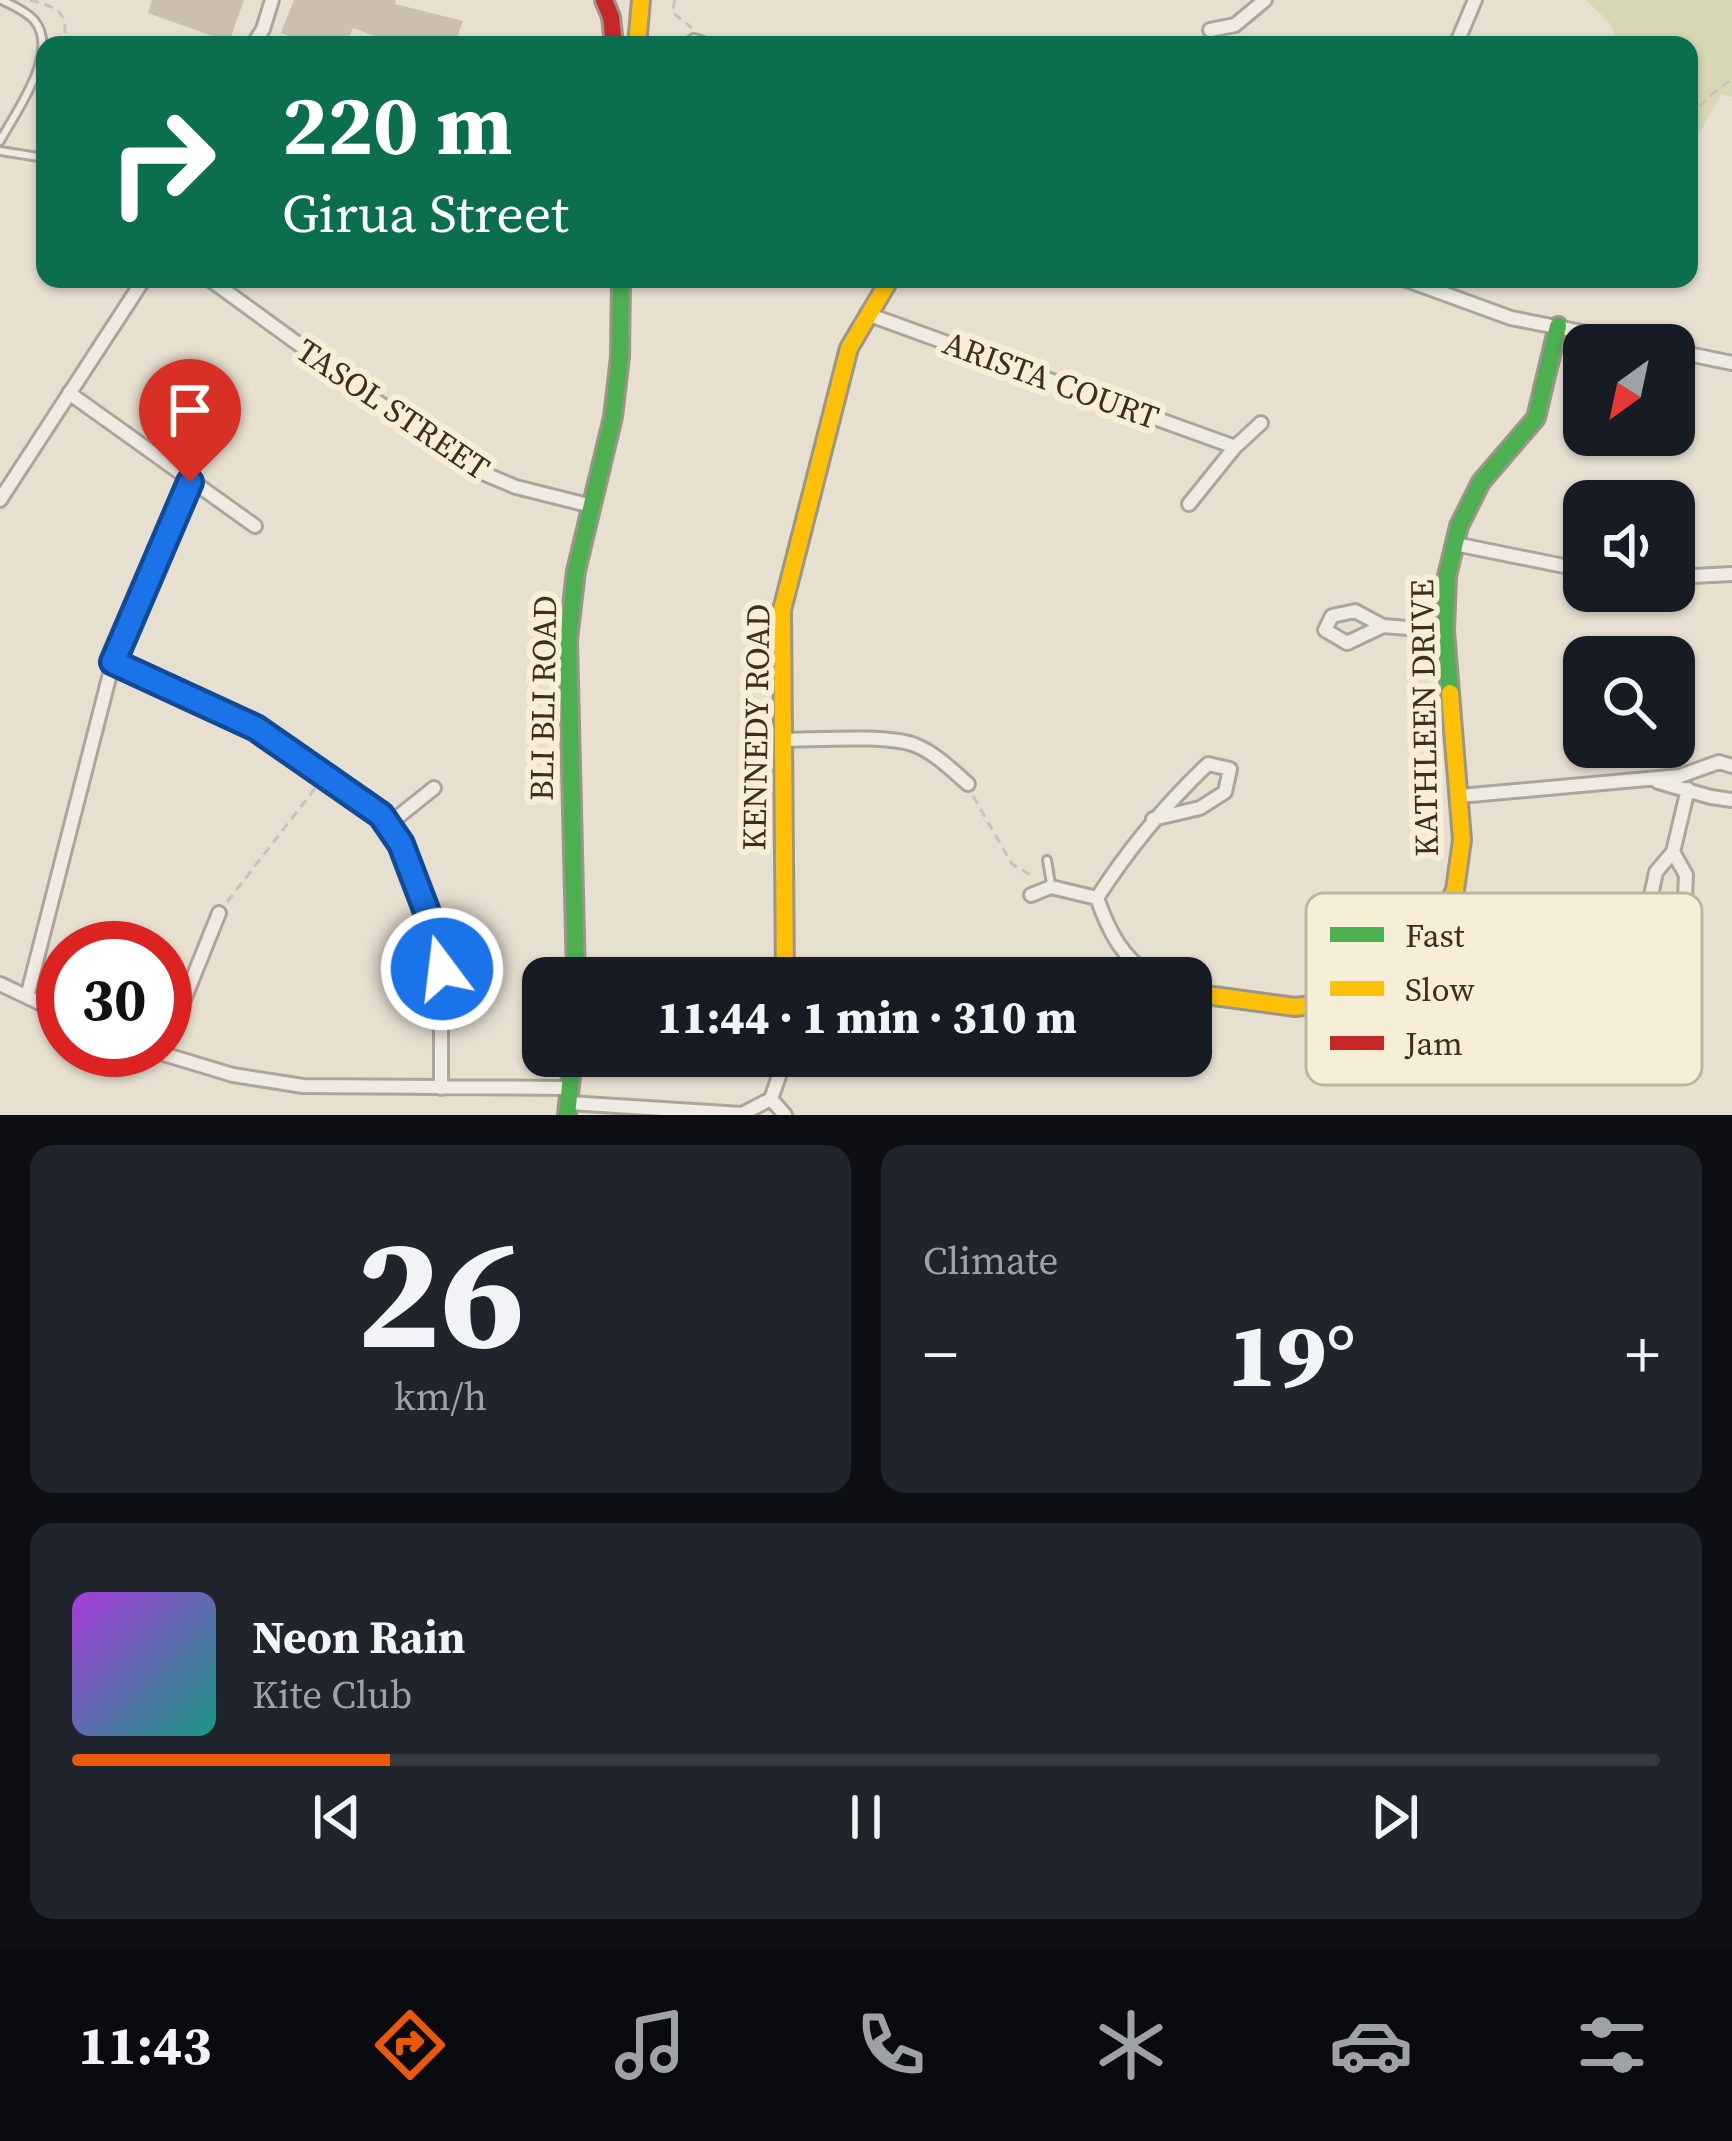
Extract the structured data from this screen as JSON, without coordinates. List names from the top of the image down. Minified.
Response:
{"streets":{"street":["ARISTA COURT","TASOL STREET","BLI BLI ROAD","KATHLEEN DRIVE","KENNEDY ROAD"]},"crossings":[["ARISTA COURT","KENNEDY ROAD"],["TASOL STREET","BLI BLI ROAD"]],"legend":["Fast","Slow","Jam"],"north":"bottom left","page":{"turn":["220 m","Girua Street"],"limit":"30","trip":"11:44 · 1 min · 310 m","tile":[["26","km/h"],"Climate"],"heat":["−","19°","+"],"song":["Neon Rain","Kite Club"],"tabs":"11:43"}}
